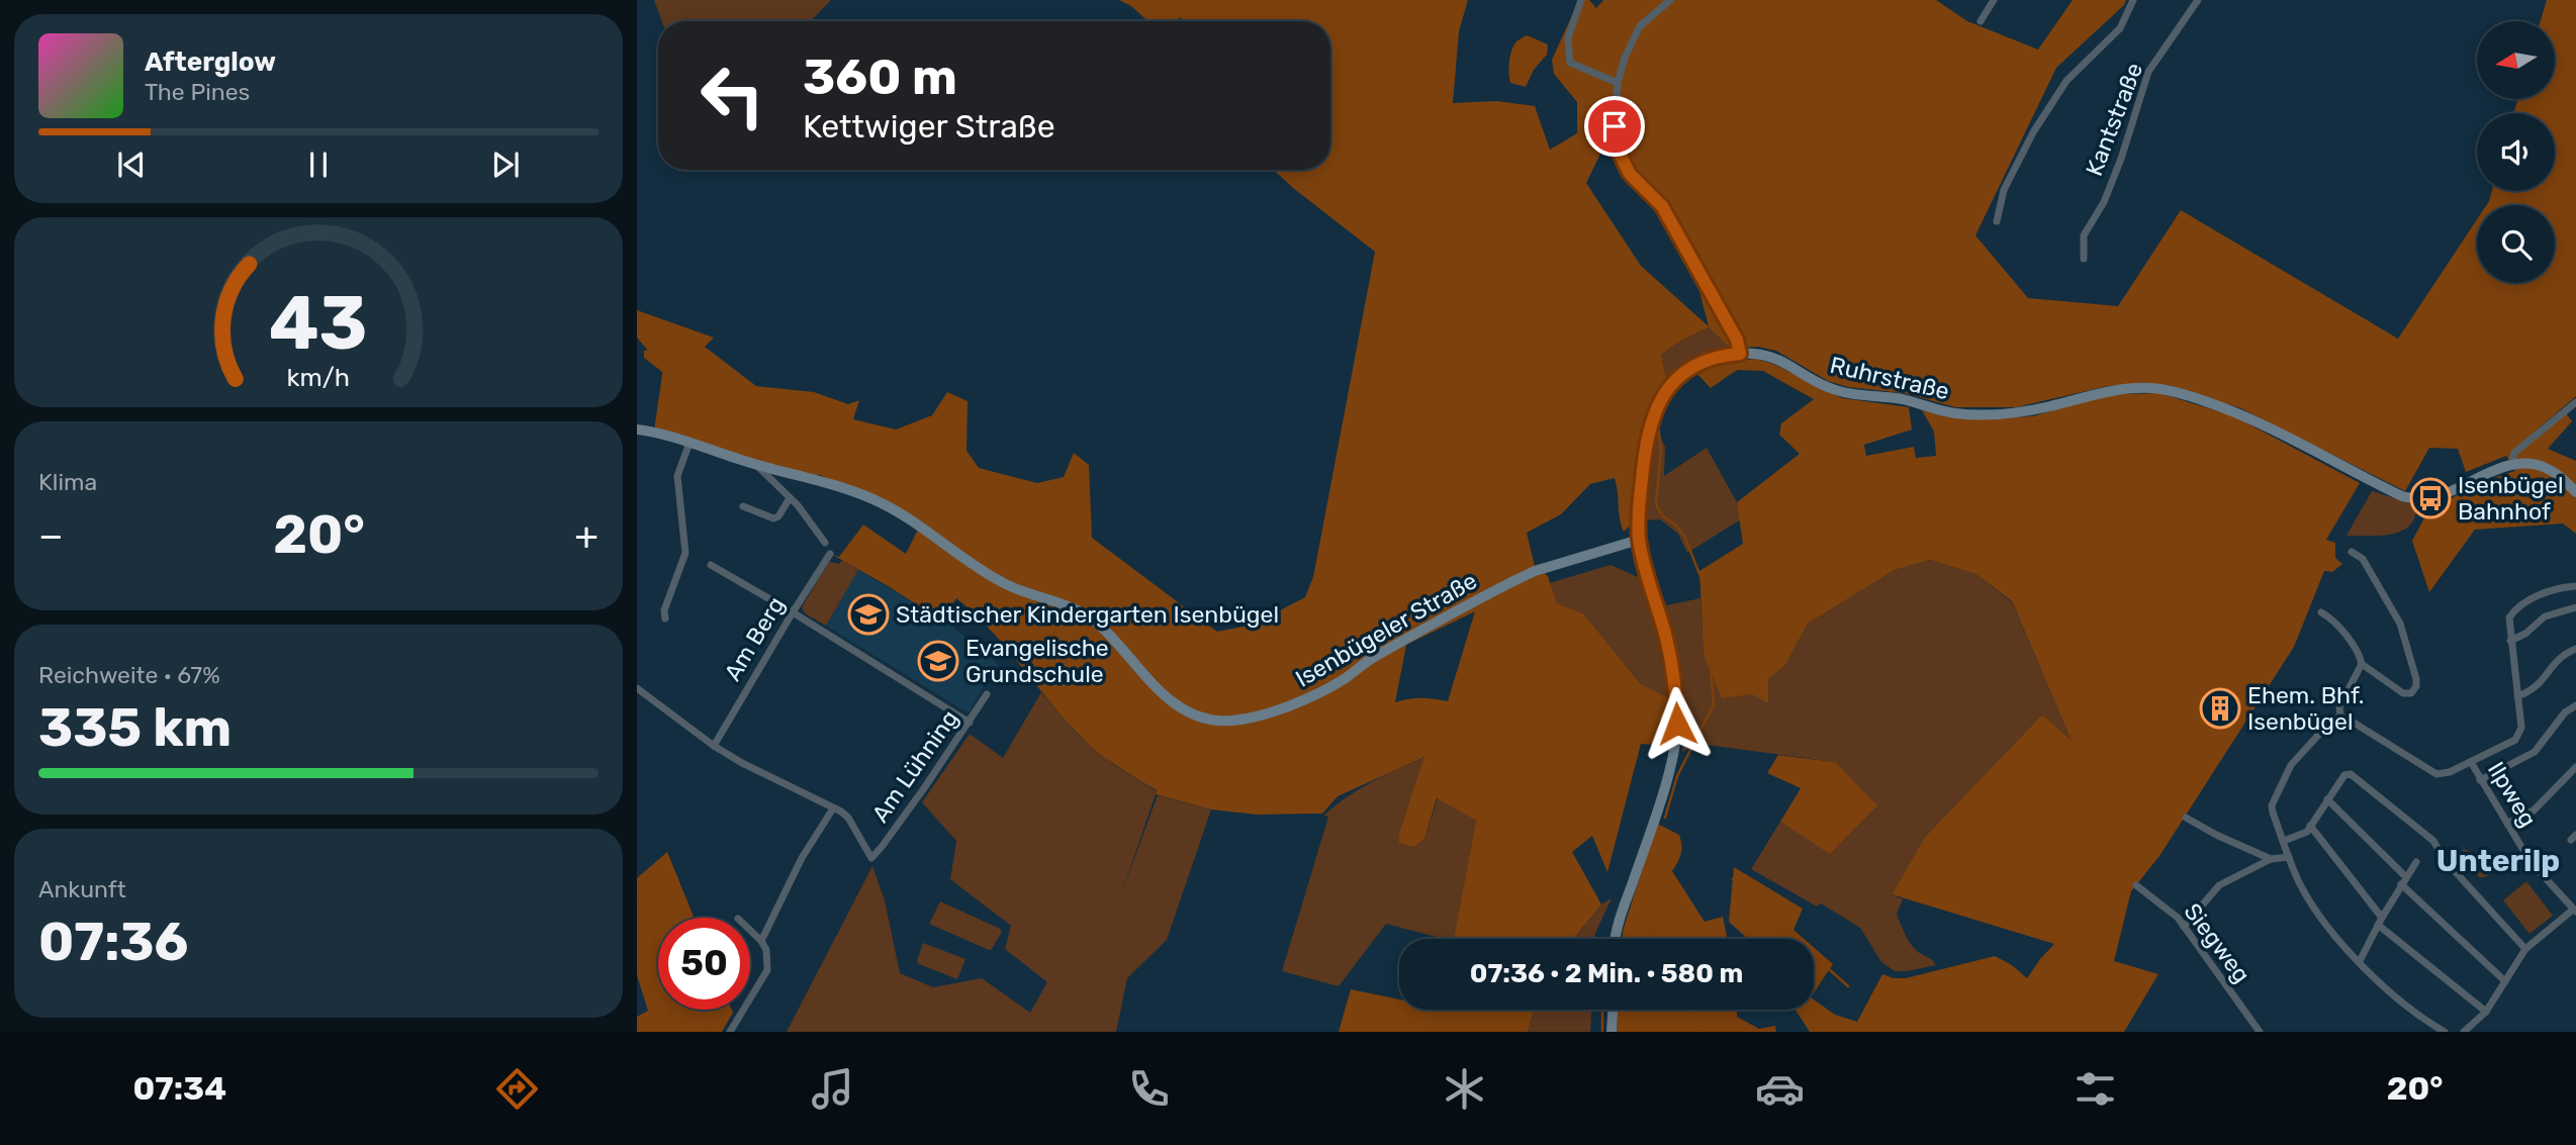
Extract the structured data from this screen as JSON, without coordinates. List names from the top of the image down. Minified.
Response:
{"streets":{"main road":["Ruhrstraße","Isenbügeler Straße"],"street":["Kantstraße","Am Berg","Am Lühning","Ilpweg","Siegweg"]},"crossings":[["Ruhrstraße","Isenbügeler Straße"]],"districts":["Unterilp"],"places":{"bus stop":["Isenbügel Bahnhof"],"school or university":["Städtischer Kindergarten Isenbügel","Evangelische Grundschule"],"building":["Ehem. Bhf. Isenbügel"]},"north":"left","page":{"turn":["360 m","Kettwiger Straße"],"song":["Afterglow","The Pines"],"tile":["Klima",["Reichweite · 67%","335 km"],["Ankunft","07:36"]],"heat":["−","20°","+"],"limit":"50","trip":"07:36 · 2 Min. · 580 m","tabs":["07:34","20°"],"gauge":["43","km/h"]}}
